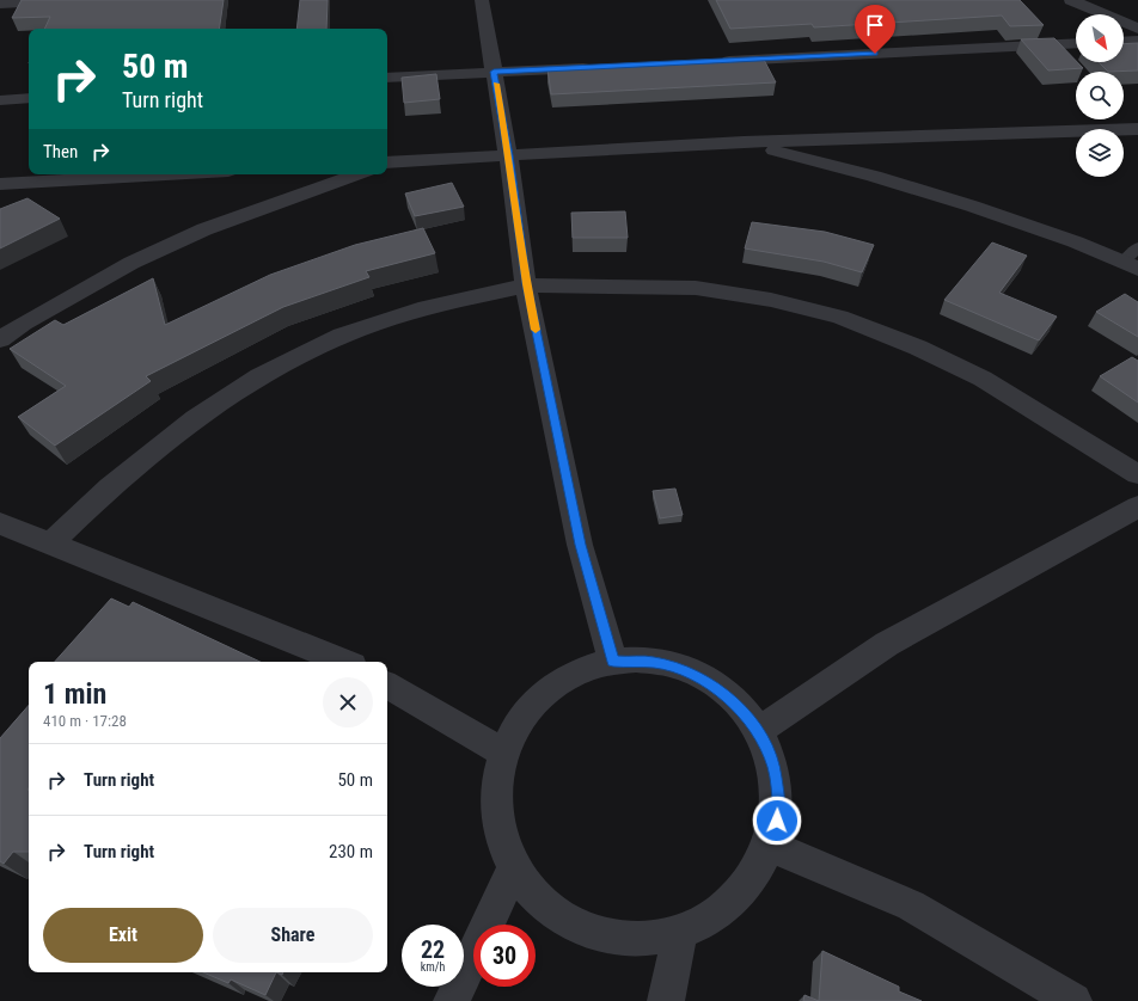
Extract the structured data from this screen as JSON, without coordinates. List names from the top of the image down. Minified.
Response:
{"north":"bottom right","page":{"turn":["50 m","Turn right"],"then":"Then","heading":["1 min","410 m · 17:28"],"list":[{"name":"Turn right","value":"50 m"},{"name":"Turn right","value":"230 m"}],"buttons":["Exit","Share"],"speed":"22 km/h","limit":"30"}}
